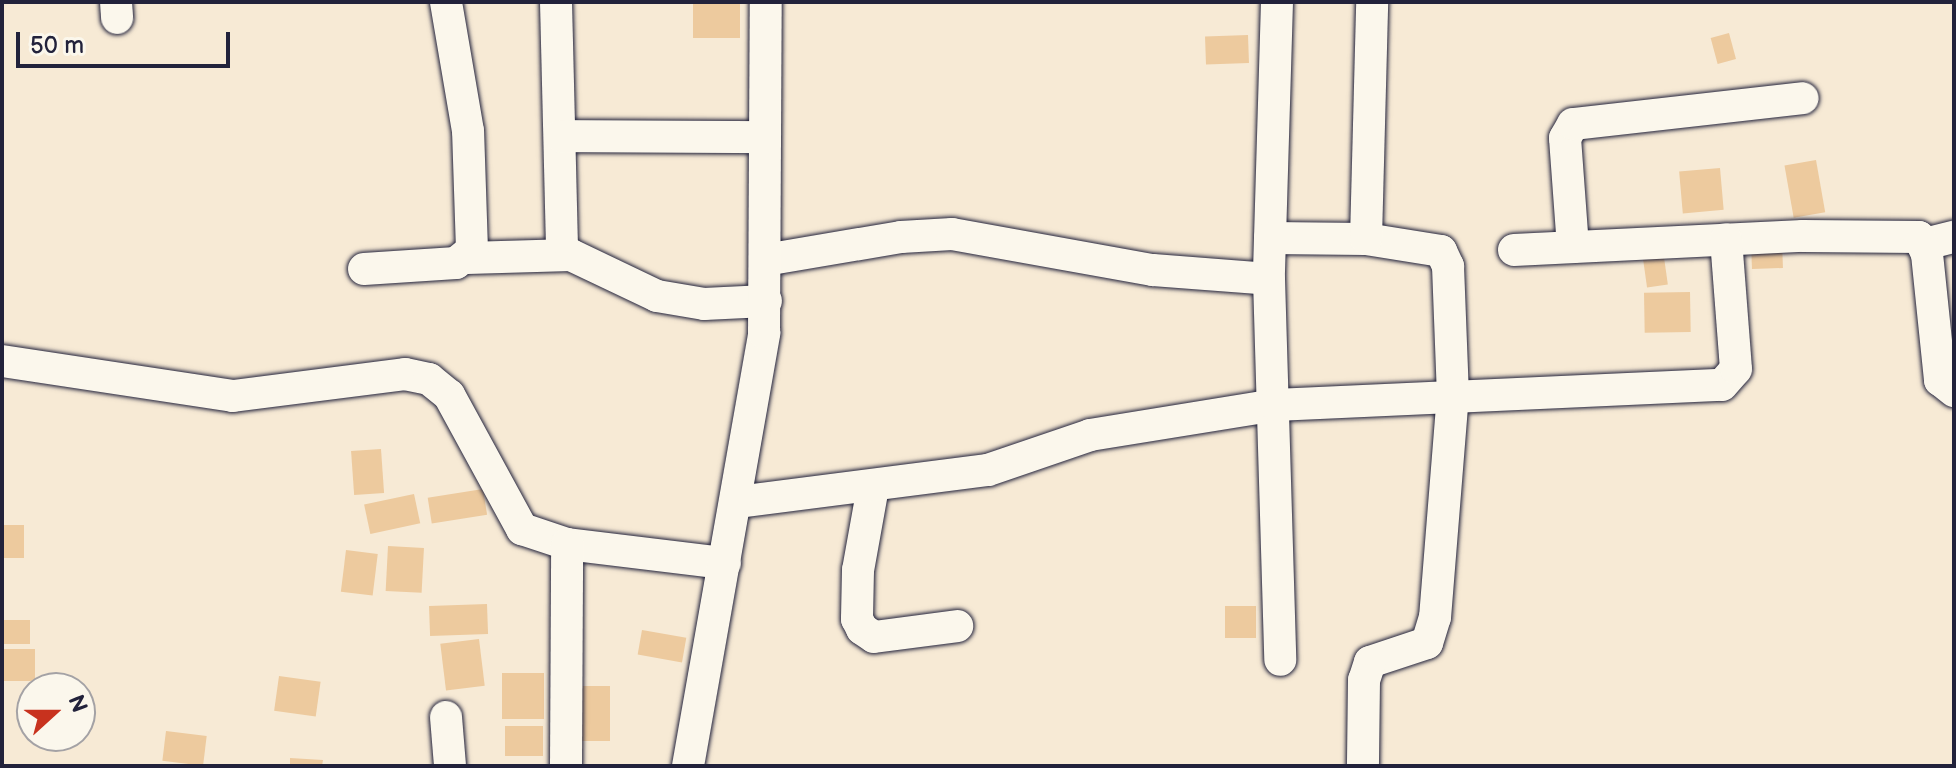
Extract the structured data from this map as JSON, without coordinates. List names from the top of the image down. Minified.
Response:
{"scale_bar":"50 m","north":"right"}
